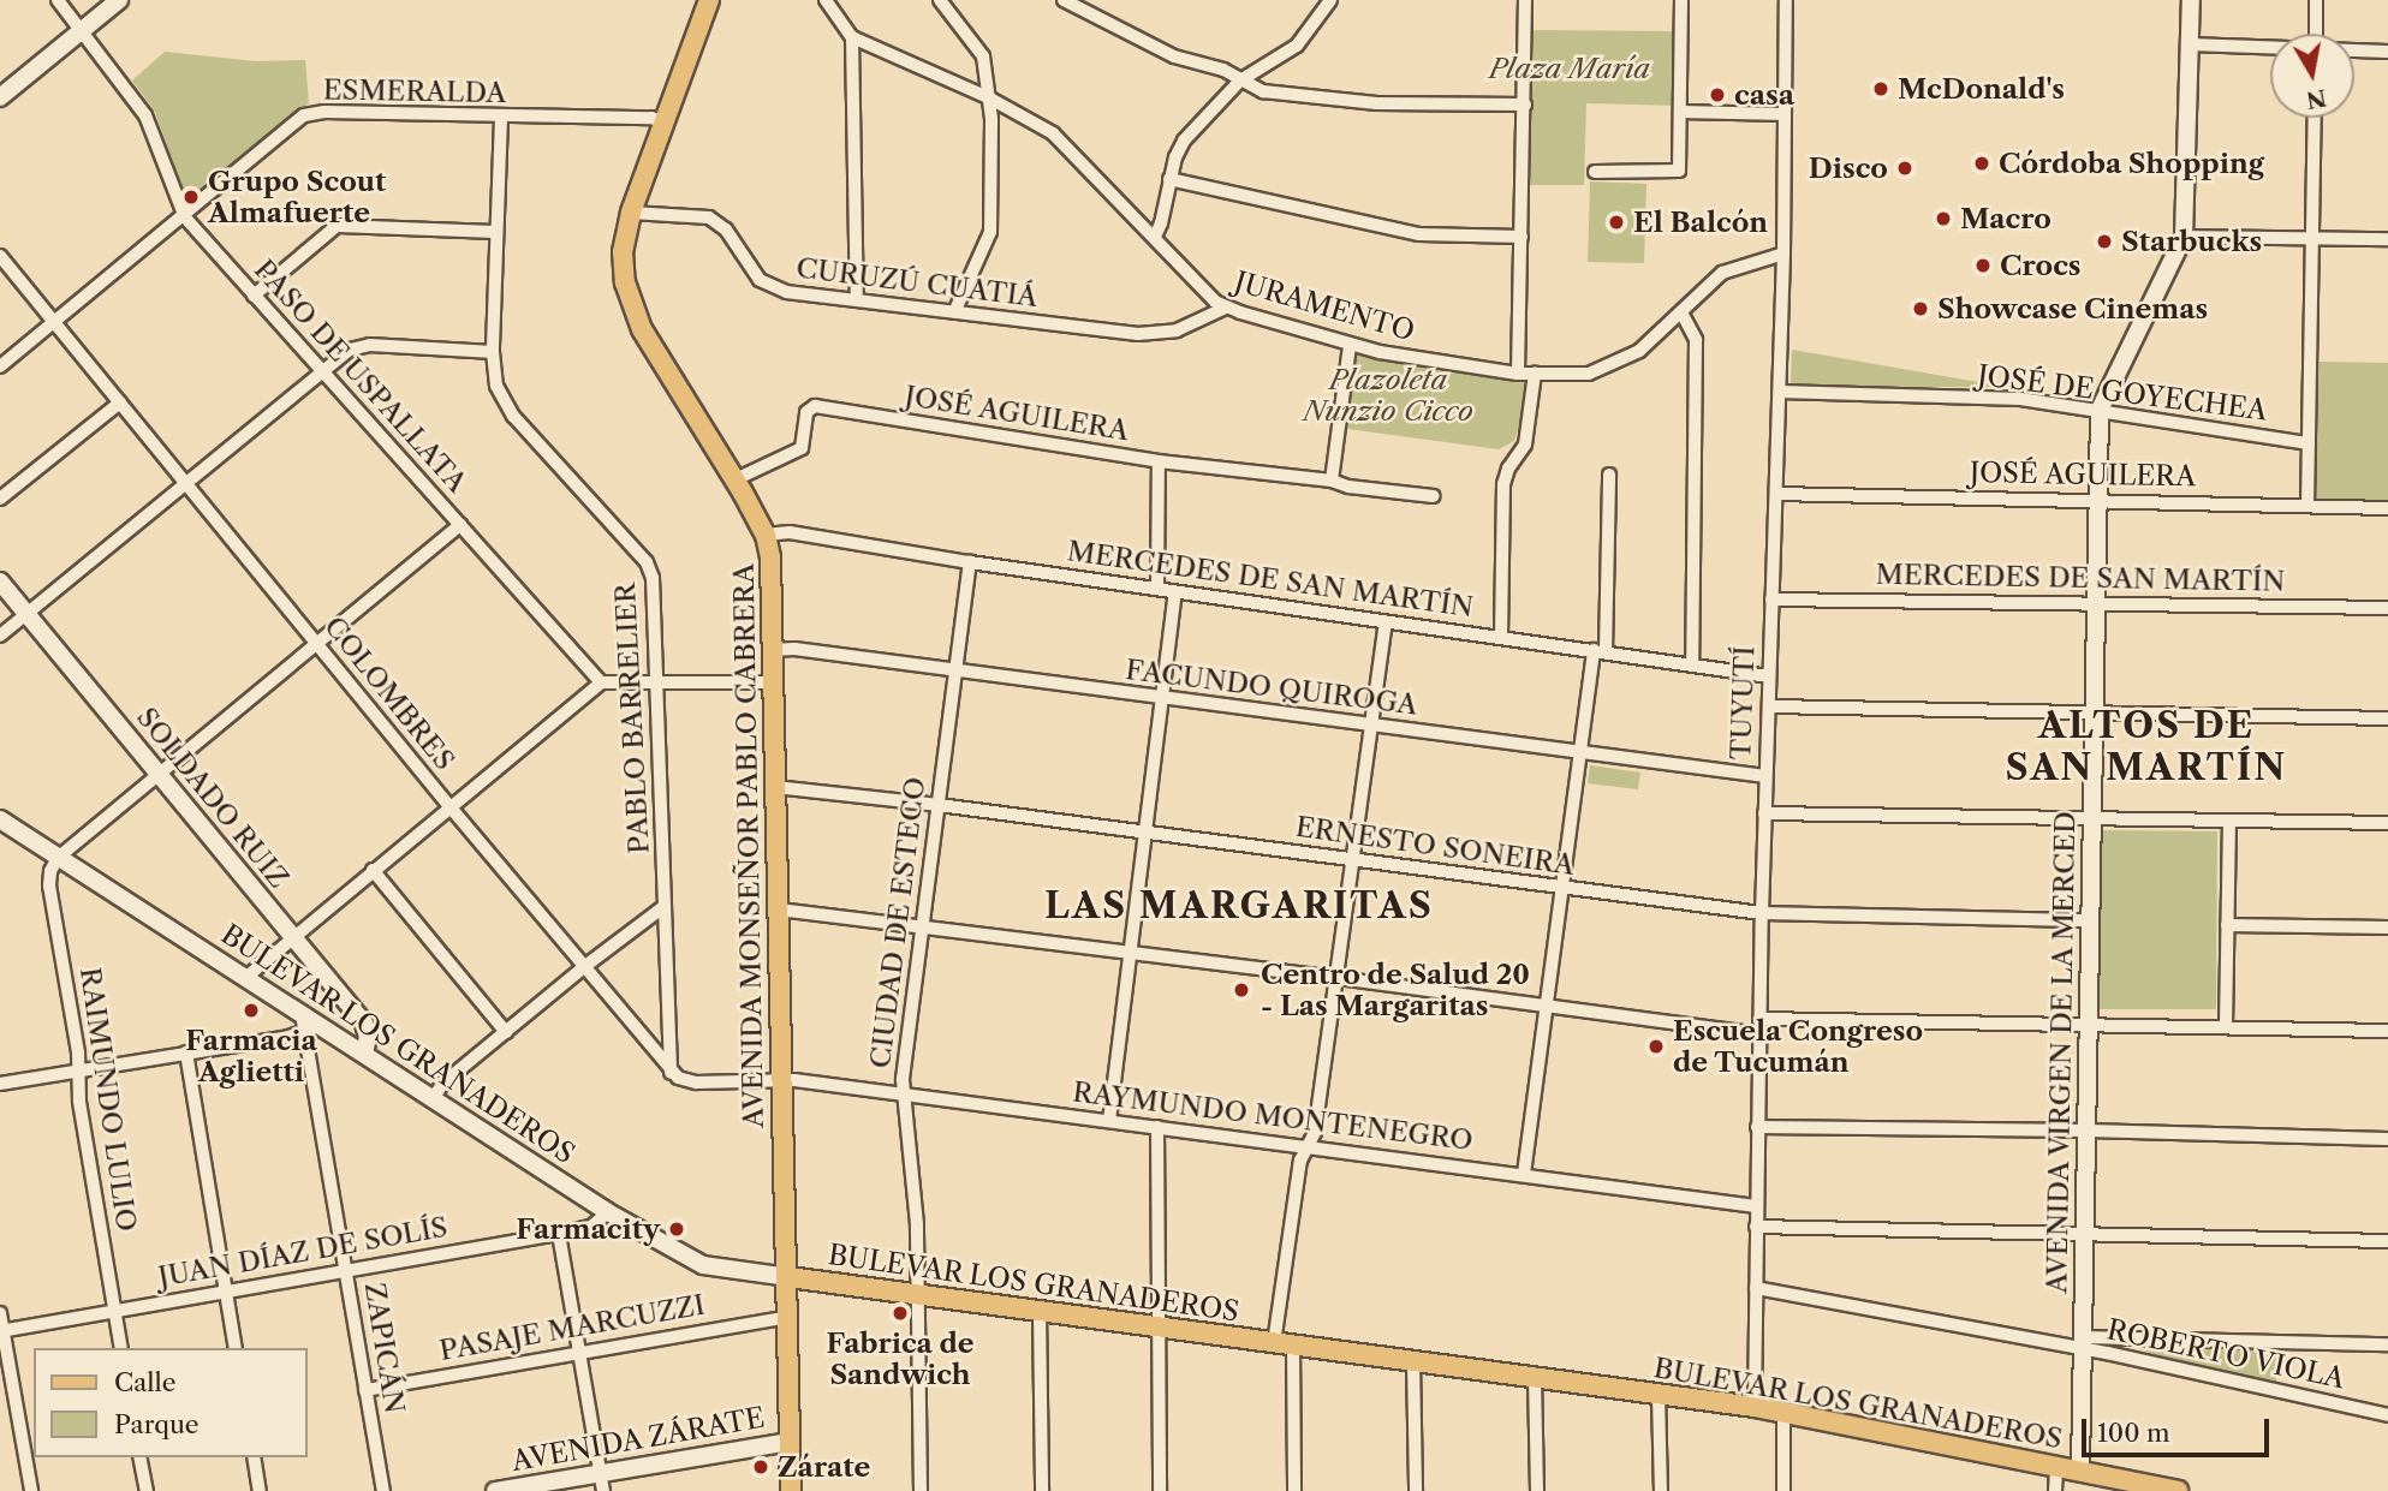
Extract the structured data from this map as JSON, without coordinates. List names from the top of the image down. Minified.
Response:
{"streets":{"main road":["SOLDADO RUIZ","AVENIDA MONSEÑOR PABLO CABRERA","BULEVAR LOS GRANADEROS","AVENIDA VIRGEN DE LA MERCED","AVENIDA ZÁRATE"],"street":["ESMERALDA","CURUZÚ CUATIÁ","JURAMENTO","PASO DE USPALLATA","JOSÉ DE GOYECHEA","JOSÉ AGUILERA","MERCEDES DE SAN MARTÍN","FACUNDO QUIROGA","COLOMBRES","TUYUTÍ","PABLO BARRELIER","ERNESTO SONEIRA","CIUDAD DE ESTECO","RAIMUNDO LULIO","RAYMUNDO MONTENEGRO","JUAN DÍAZ DE SOLÍS","PASAJE MARCUZZI","ZAPICÁN","ROBERTO VIOLA"]},"crossings":[["ESMERALDA","PASO DE USPALLATA"],["ESMERALDA","COLOMBRES"],["ESMERALDA","PABLO BARRELIER"],["ESMERALDA","AVENIDA MONSEÑOR PABLO CABRERA"],["CURUZÚ CUATIÁ","JURAMENTO"],["CURUZÚ CUATIÁ","AVENIDA MONSEÑOR PABLO CABRERA"],["JURAMENTO","TUYUTÍ"],["JOSÉ DE GOYECHEA","TUYUTÍ"],["JOSÉ DE GOYECHEA","AVENIDA VIRGEN DE LA MERCED"],["JOSÉ AGUILERA","TUYUTÍ"],["JOSÉ AGUILERA","AVENIDA MONSEÑOR PABLO CABRERA"],["JOSÉ AGUILERA","AVENIDA VIRGEN DE LA MERCED"],["MERCEDES DE SAN MARTÍN","TUYUTÍ"],["MERCEDES DE SAN MARTÍN","AVENIDA MONSEÑOR PABLO CABRERA"],["MERCEDES DE SAN MARTÍN","CIUDAD DE ESTECO"],["MERCEDES DE SAN MARTÍN","AVENIDA VIRGEN DE LA MERCED"],["FACUNDO QUIROGA","TUYUTÍ"],["FACUNDO QUIROGA","AVENIDA MONSEÑOR PABLO CABRERA"],["FACUNDO QUIROGA","CIUDAD DE ESTECO"],["COLOMBRES","PABLO BARRELIER"],["TUYUTÍ","ERNESTO SONEIRA"],["TUYUTÍ","BULEVAR LOS GRANADEROS"],["TUYUTÍ","RAYMUNDO MONTENEGRO"],["TUYUTÍ","ROBERTO VIOLA"],["SOLDADO RUIZ","BULEVAR LOS GRANADEROS"],["AVENIDA MONSEÑOR PABLO CABRERA","ERNESTO SONEIRA"],["AVENIDA MONSEÑOR PABLO CABRERA","BULEVAR LOS GRANADEROS"],["AVENIDA MONSEÑOR PABLO CABRERA","RAYMUNDO MONTENEGRO"],["AVENIDA MONSEÑOR PABLO CABRERA","PASAJE MARCUZZI"],["AVENIDA MONSEÑOR PABLO CABRERA","AVENIDA ZÁRATE"],["ERNESTO SONEIRA","CIUDAD DE ESTECO"],["ERNESTO SONEIRA","AVENIDA VIRGEN DE LA MERCED"],["CIUDAD DE ESTECO","BULEVAR LOS GRANADEROS"],["CIUDAD DE ESTECO","RAYMUNDO MONTENEGRO"],["BULEVAR LOS GRANADEROS","AVENIDA VIRGEN DE LA MERCED"],["BULEVAR LOS GRANADEROS","RAIMUNDO LULIO"],["BULEVAR LOS GRANADEROS","JUAN DÍAZ DE SOLÍS"],["BULEVAR LOS GRANADEROS","ZAPICÁN"],["AVENIDA VIRGEN DE LA MERCED","ROBERTO VIOLA"],["RAIMUNDO LULIO","JUAN DÍAZ DE SOLÍS"],["JUAN DÍAZ DE SOLÍS","ZAPICÁN"],["PASAJE MARCUZZI","ZAPICÁN"]],"districts":["ALTOS DE SAN MARTÍN","LAS MARGARITAS"],"parks":["Plaza María","Plazoleta Nunzio Cicco"],"places":["McDonald's","casa","Córdoba Shopping","Disco","Grupo Scout Almafuerte","Macro","El Balcón","Starbucks","Crocs","Showcase Cinemas","Centro de Salud 20 - Las Margaritas","Farmacia Aglietti","Escuela Congreso de Tucumán","Farmacity","Fabrica de Sandwich","Zárate"],"legend":["Calle","Parque"],"scale_bar":"100 m","north":"bottom"}
